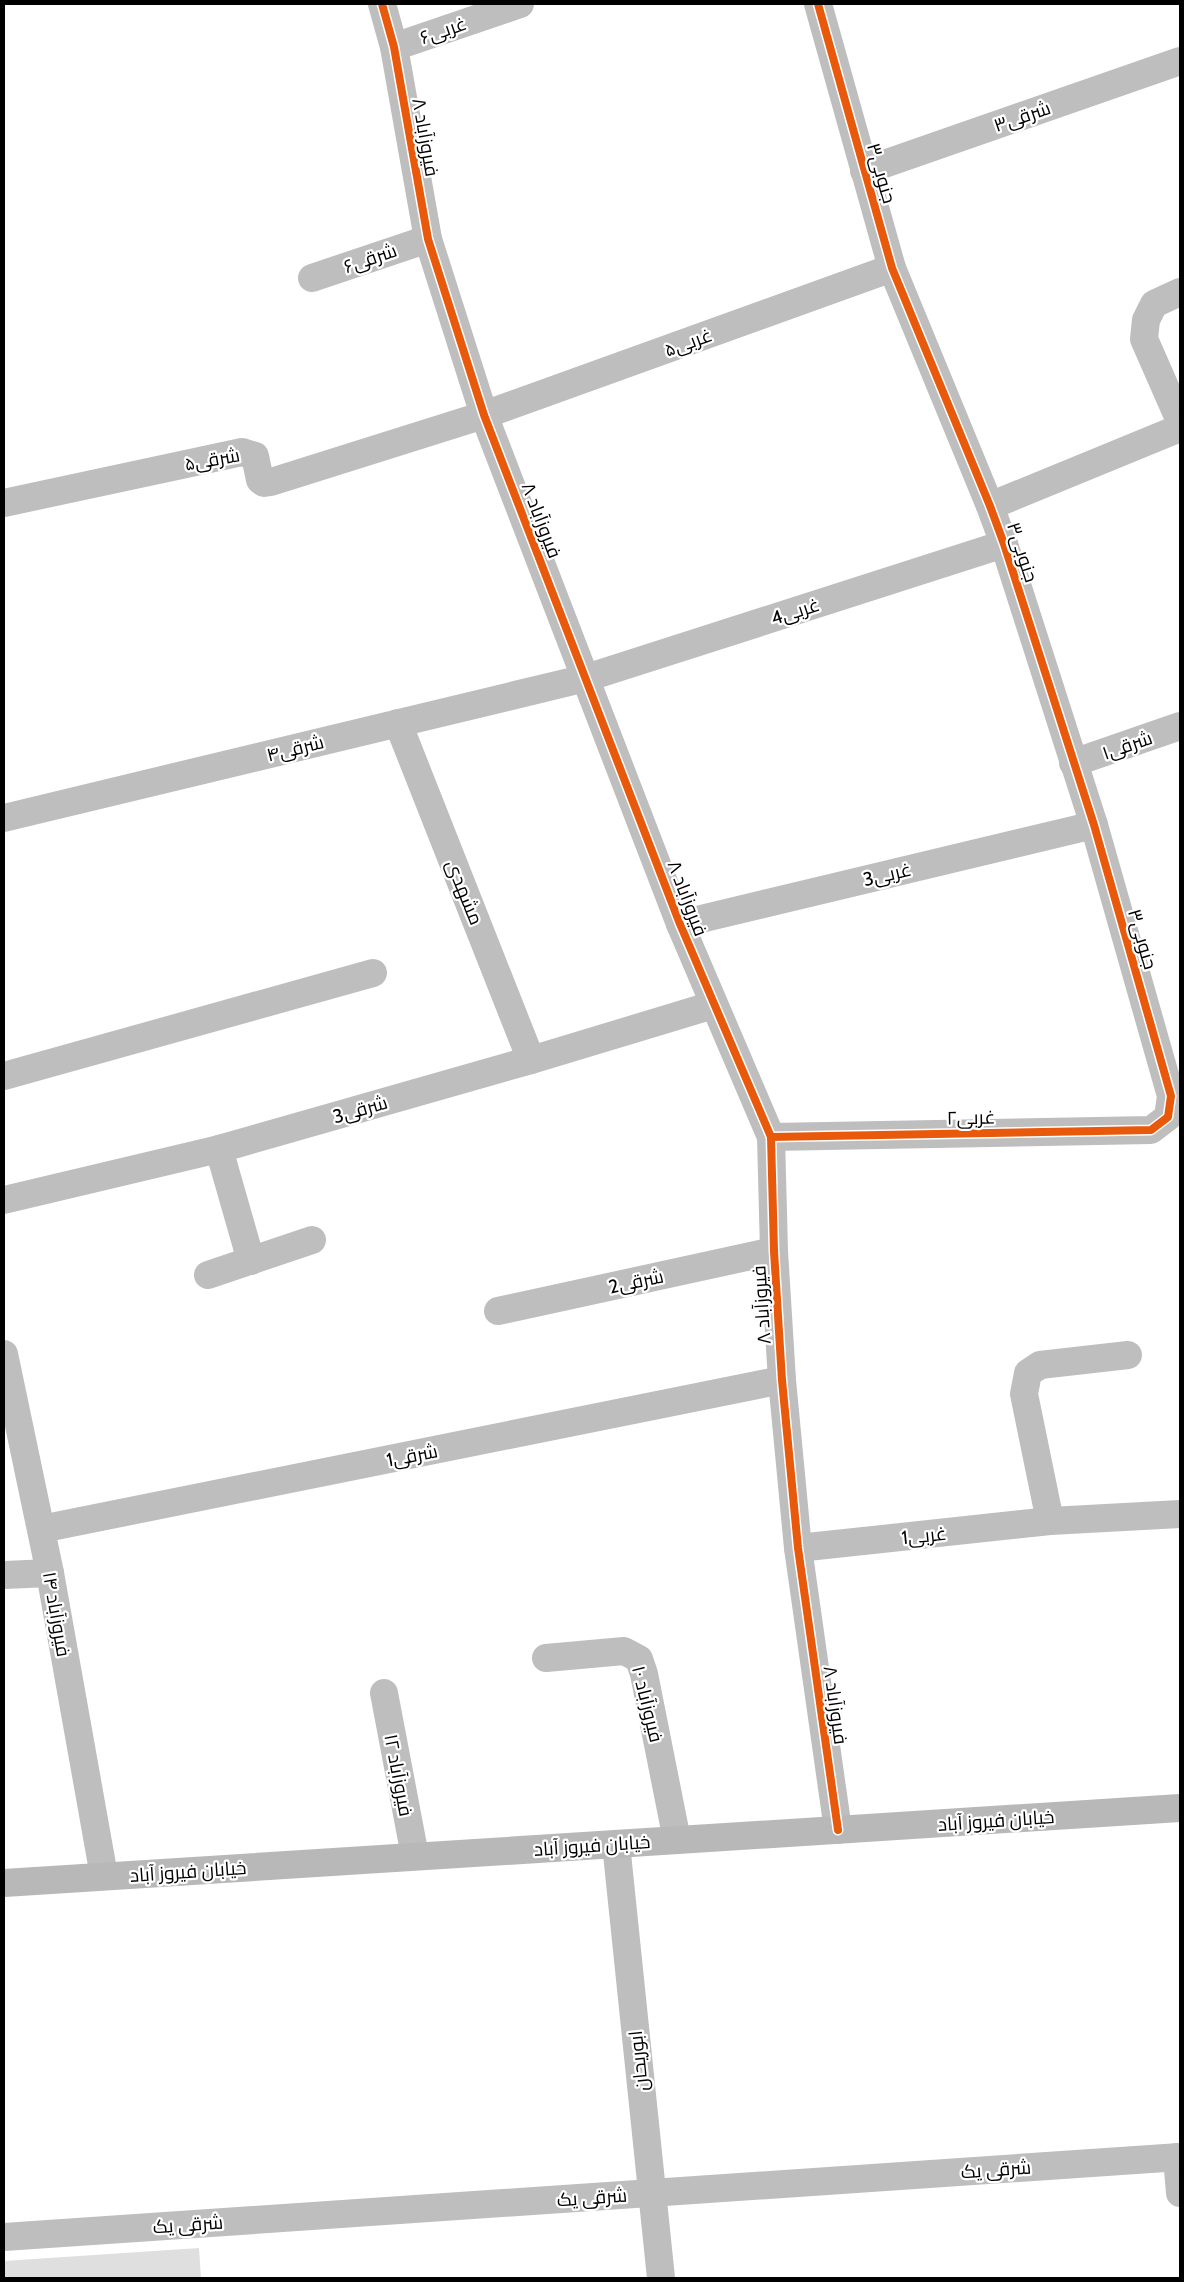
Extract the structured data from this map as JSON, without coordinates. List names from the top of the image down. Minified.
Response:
{"streets":{"main road":["خیابان فیروز آباد"],"street":["غربی۶","شرقی۳","فیروزآباد ۸","جنوبی۳","شرقی۶","غربی۵","شرقی۵","غربی4","شرقی۱","شرقی۴","غربی3","مشهدی","شرقی3","غربی۲","شرقی2","شرقی1","غربی1","فیروزآباد ۱۴","فیروزآباد ۱۰","فیروزآباد ۱۲","ابوریحان","شرقی یک"]},"crossings":[["غربی۶","فیروزآباد ۸"],["شرقی۳","جنوبی۳"],["فیروزآباد ۸","شرقی۶"],["فیروزآباد ۸","غربی۵"],["فیروزآباد ۸","شرقی۵"],["فیروزآباد ۸","غربی4"],["فیروزآباد ۸","شرقی۴"],["فیروزآباد ۸","غربی3"],["فیروزآباد ۸","شرقی3"],["فیروزآباد ۸","غربی۲"],["فیروزآباد ۸","شرقی2"],["فیروزآباد ۸","شرقی1"],["فیروزآباد ۸","غربی1"],["فیروزآباد ۸","خیابان فیروز آباد"],["جنوبی۳","غربی۵"],["جنوبی۳","غربی4"],["جنوبی۳","شرقی۱"],["جنوبی۳","غربی3"],["جنوبی۳","غربی۲"],["غربی۵","شرقی۵"],["غربی4","شرقی۴"],["شرقی۴","مشهدی"],["مشهدی","شرقی3"],["شرقی1","فیروزآباد ۱۴"],["فیروزآباد ۱۴","خیابان فیروز آباد"],["فیروزآباد ۱۰","خیابان فیروز آباد"],["فیروزآباد ۱۲","خیابان فیروز آباد"],["خیابان فیروز آباد","ابوریحان"],["ابوریحان","شرقی یک"]]}
